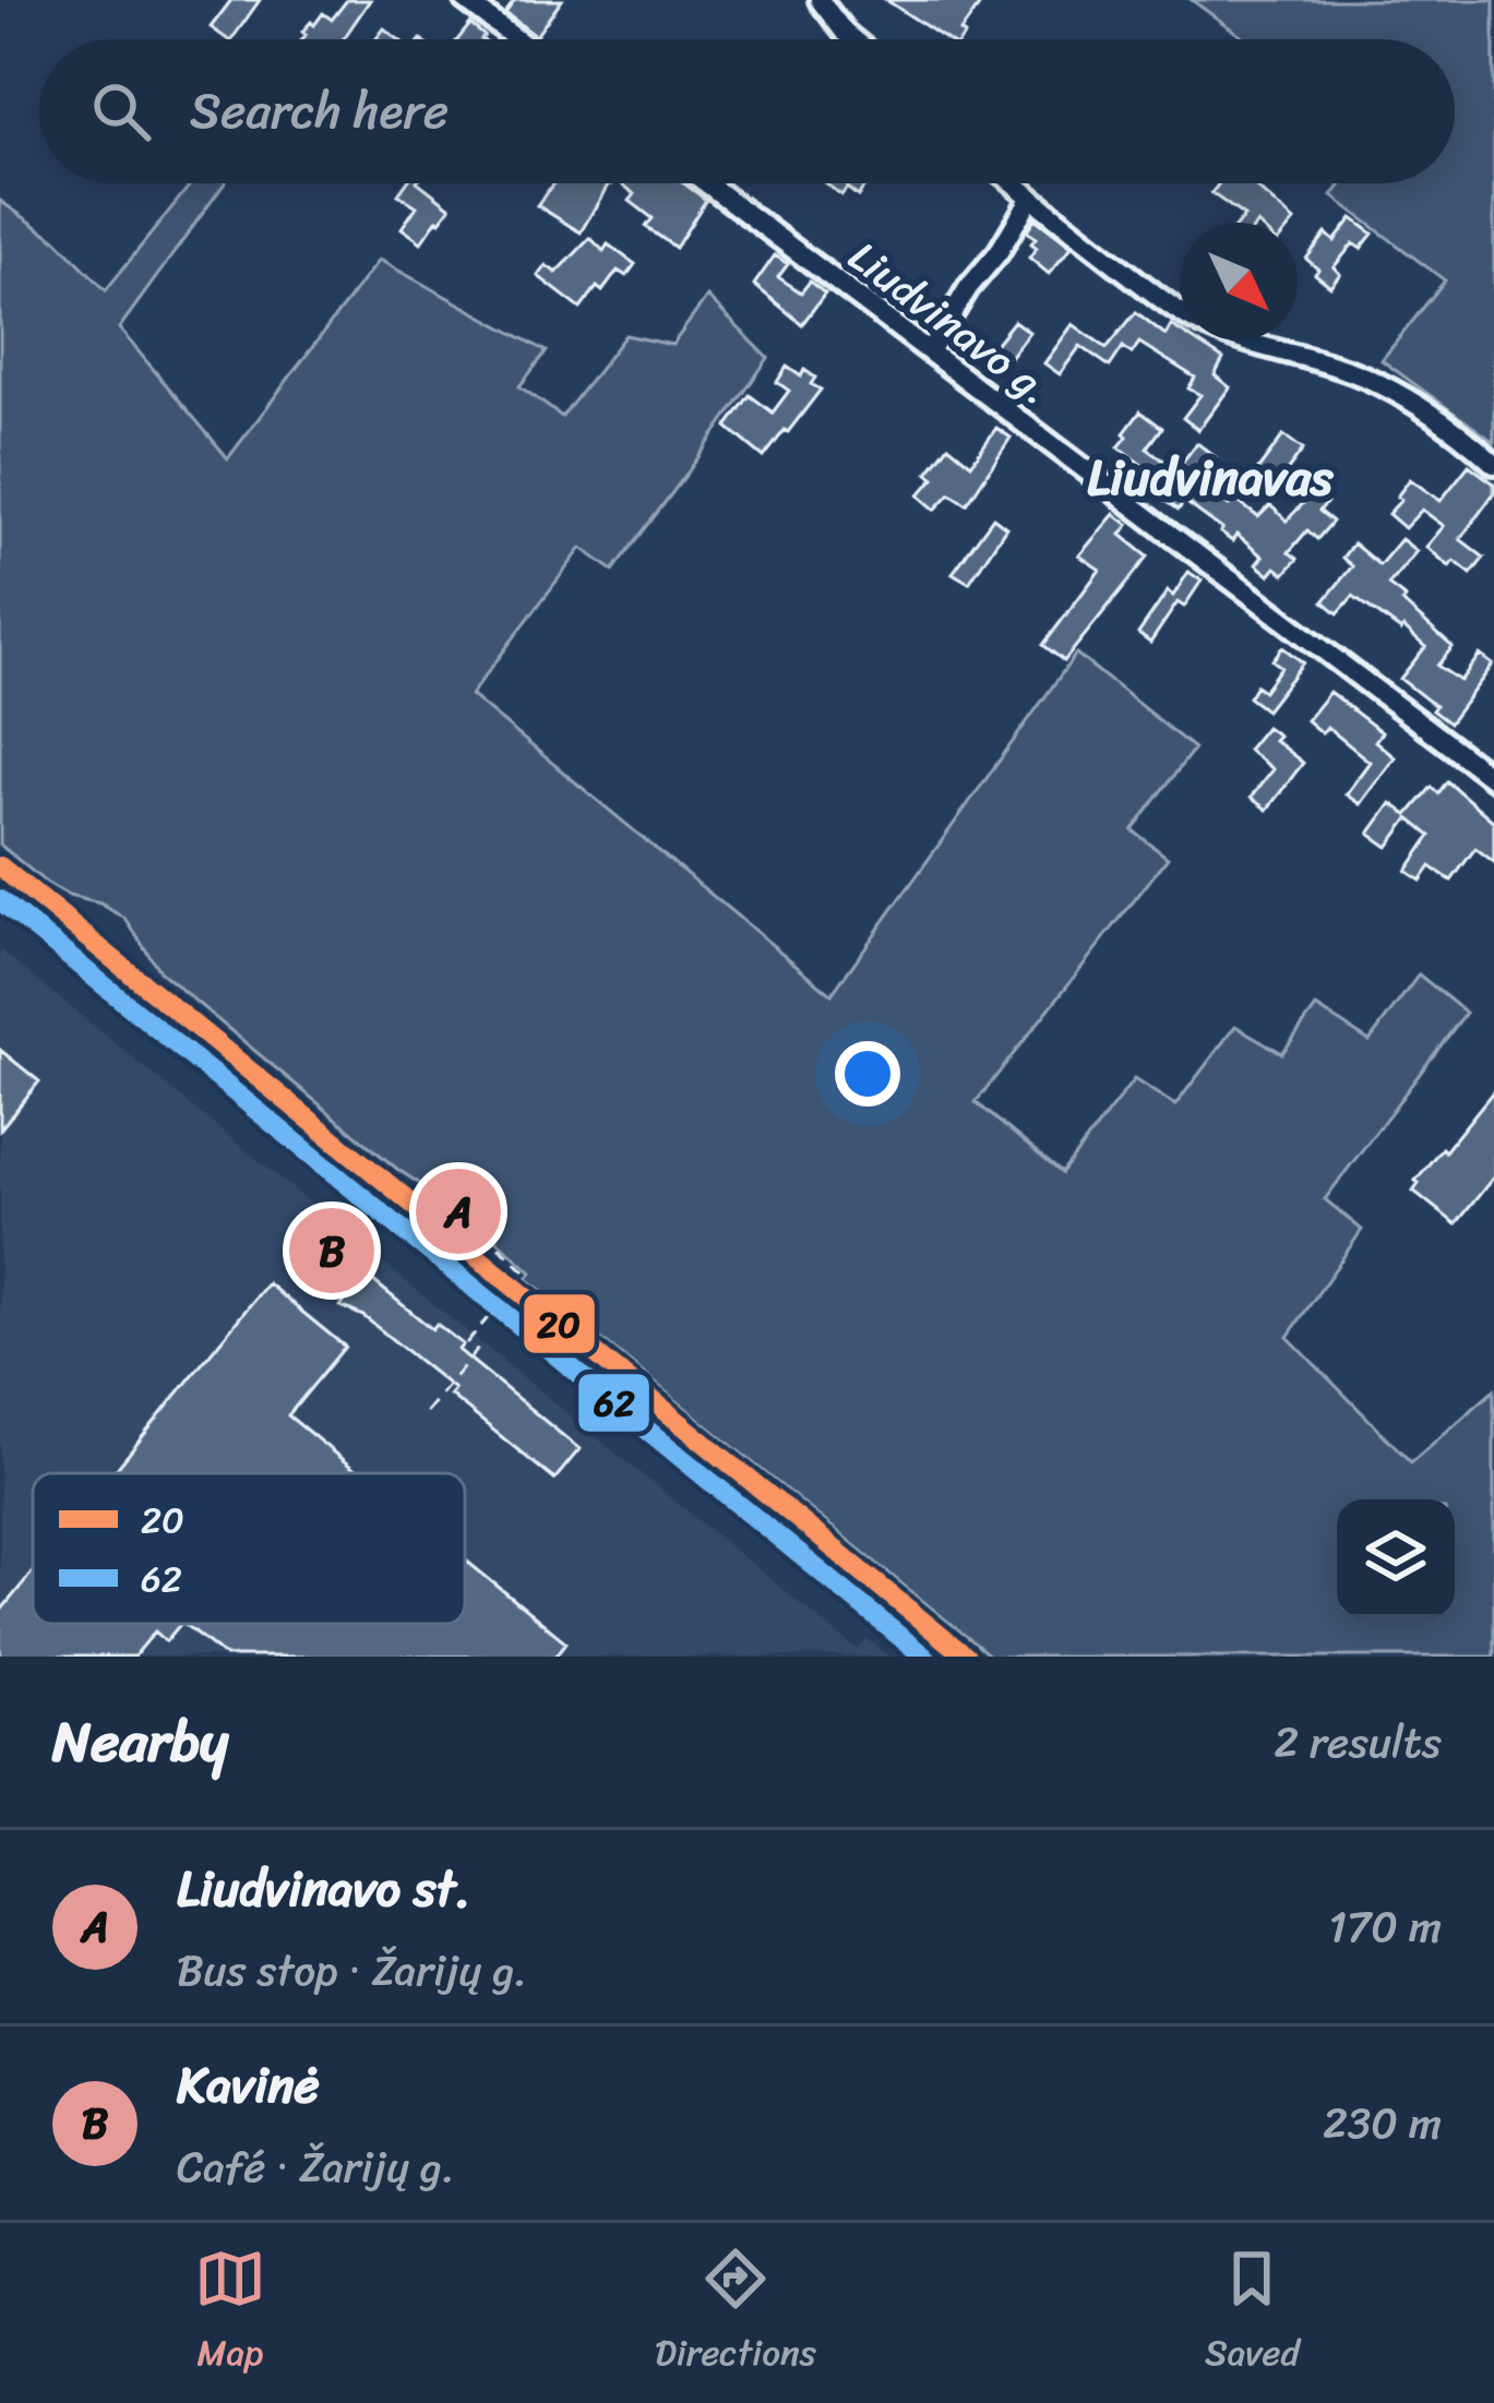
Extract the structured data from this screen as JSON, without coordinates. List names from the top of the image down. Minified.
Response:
{"streets":{"street":["Liudvinavo g."]},"districts":["Liudvinavas"],"lines":["transit line 20","transit line 62"],"legend":["20","62"],"north":"bottom right","page":{"search":"Search here","pins":["A","B"],"heading":["Nearby","2 results"],"list":[{"mark":"A","name":"Liudvinavo st.","note":"Bus stop · Žarijų g.","value":"170 m"},{"mark":"B","name":"Kavinė","note":"Café · Žarijų g.","value":"230 m"}],"nav":["Map","Directions","Saved"]}}
